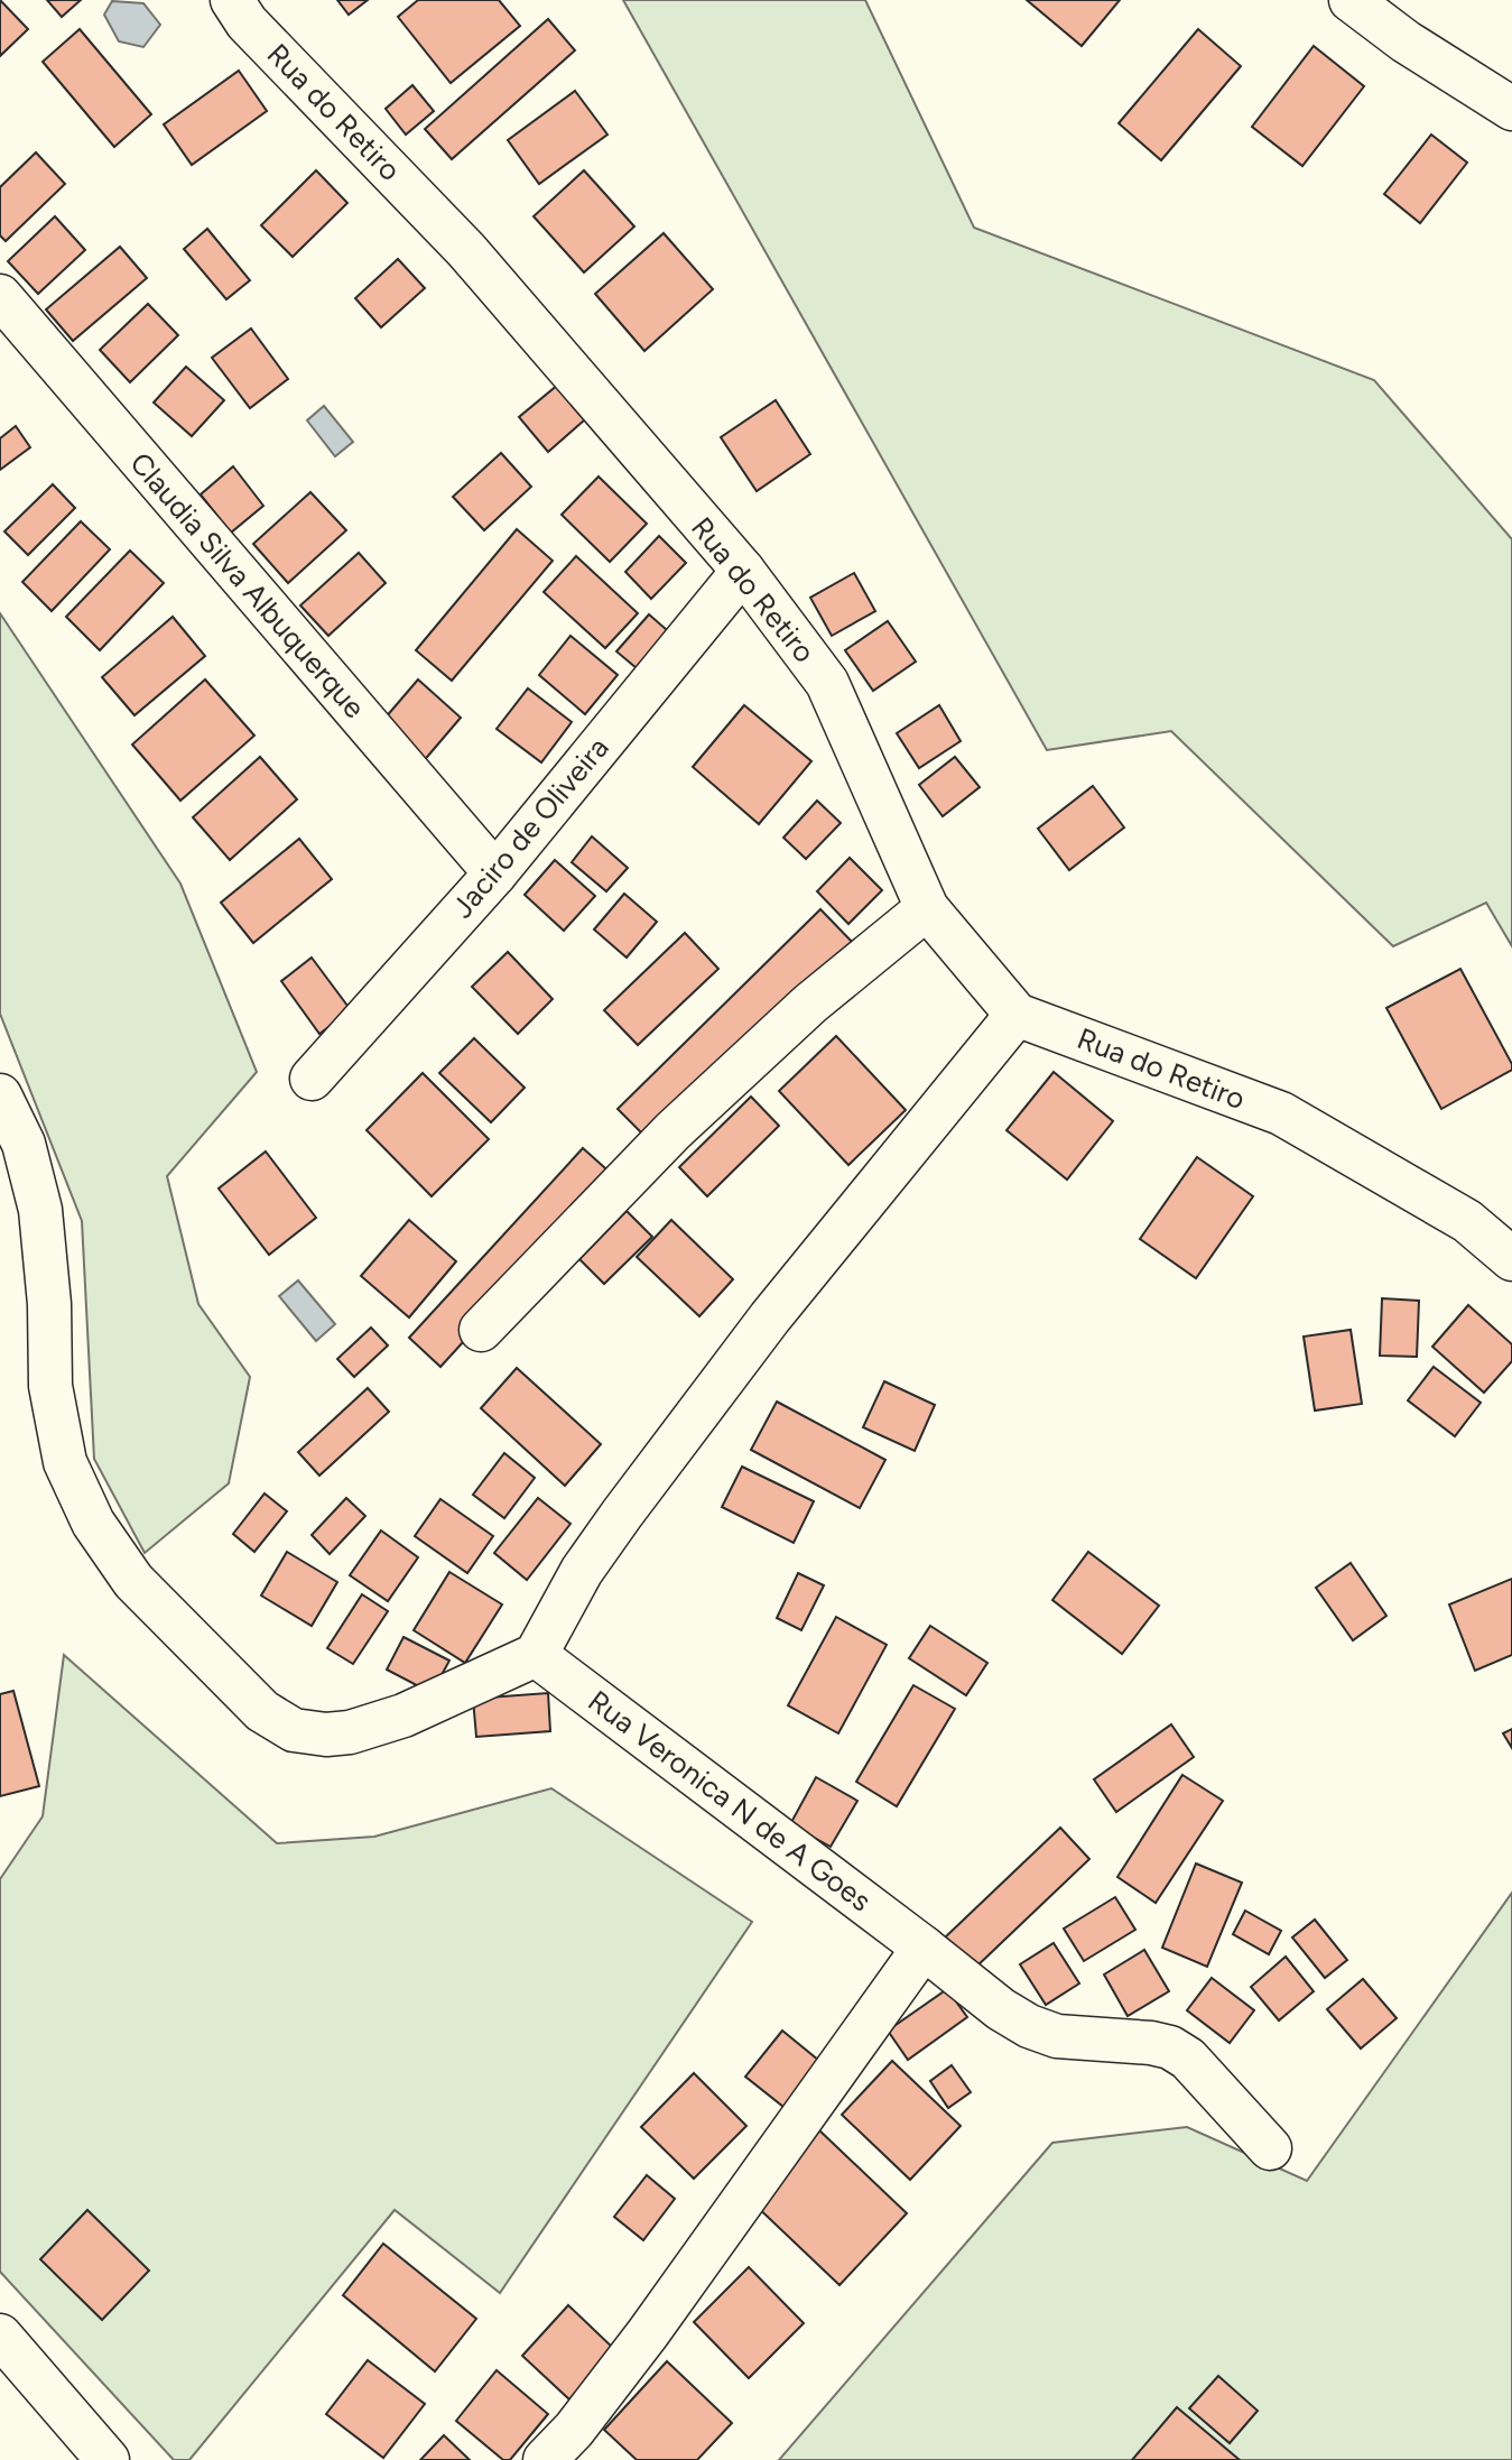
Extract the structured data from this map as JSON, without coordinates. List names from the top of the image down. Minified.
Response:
{"streets":{"street":["Rua do Retiro","Claudia Silva Albuquerque","Jaciro de Oliveira","Rua Veronica N de A Goes"]},"crossings":[["Rua do Retiro","Jaciro de Oliveira"],["Claudia Silva Albuquerque","Jaciro de Oliveira"]]}
